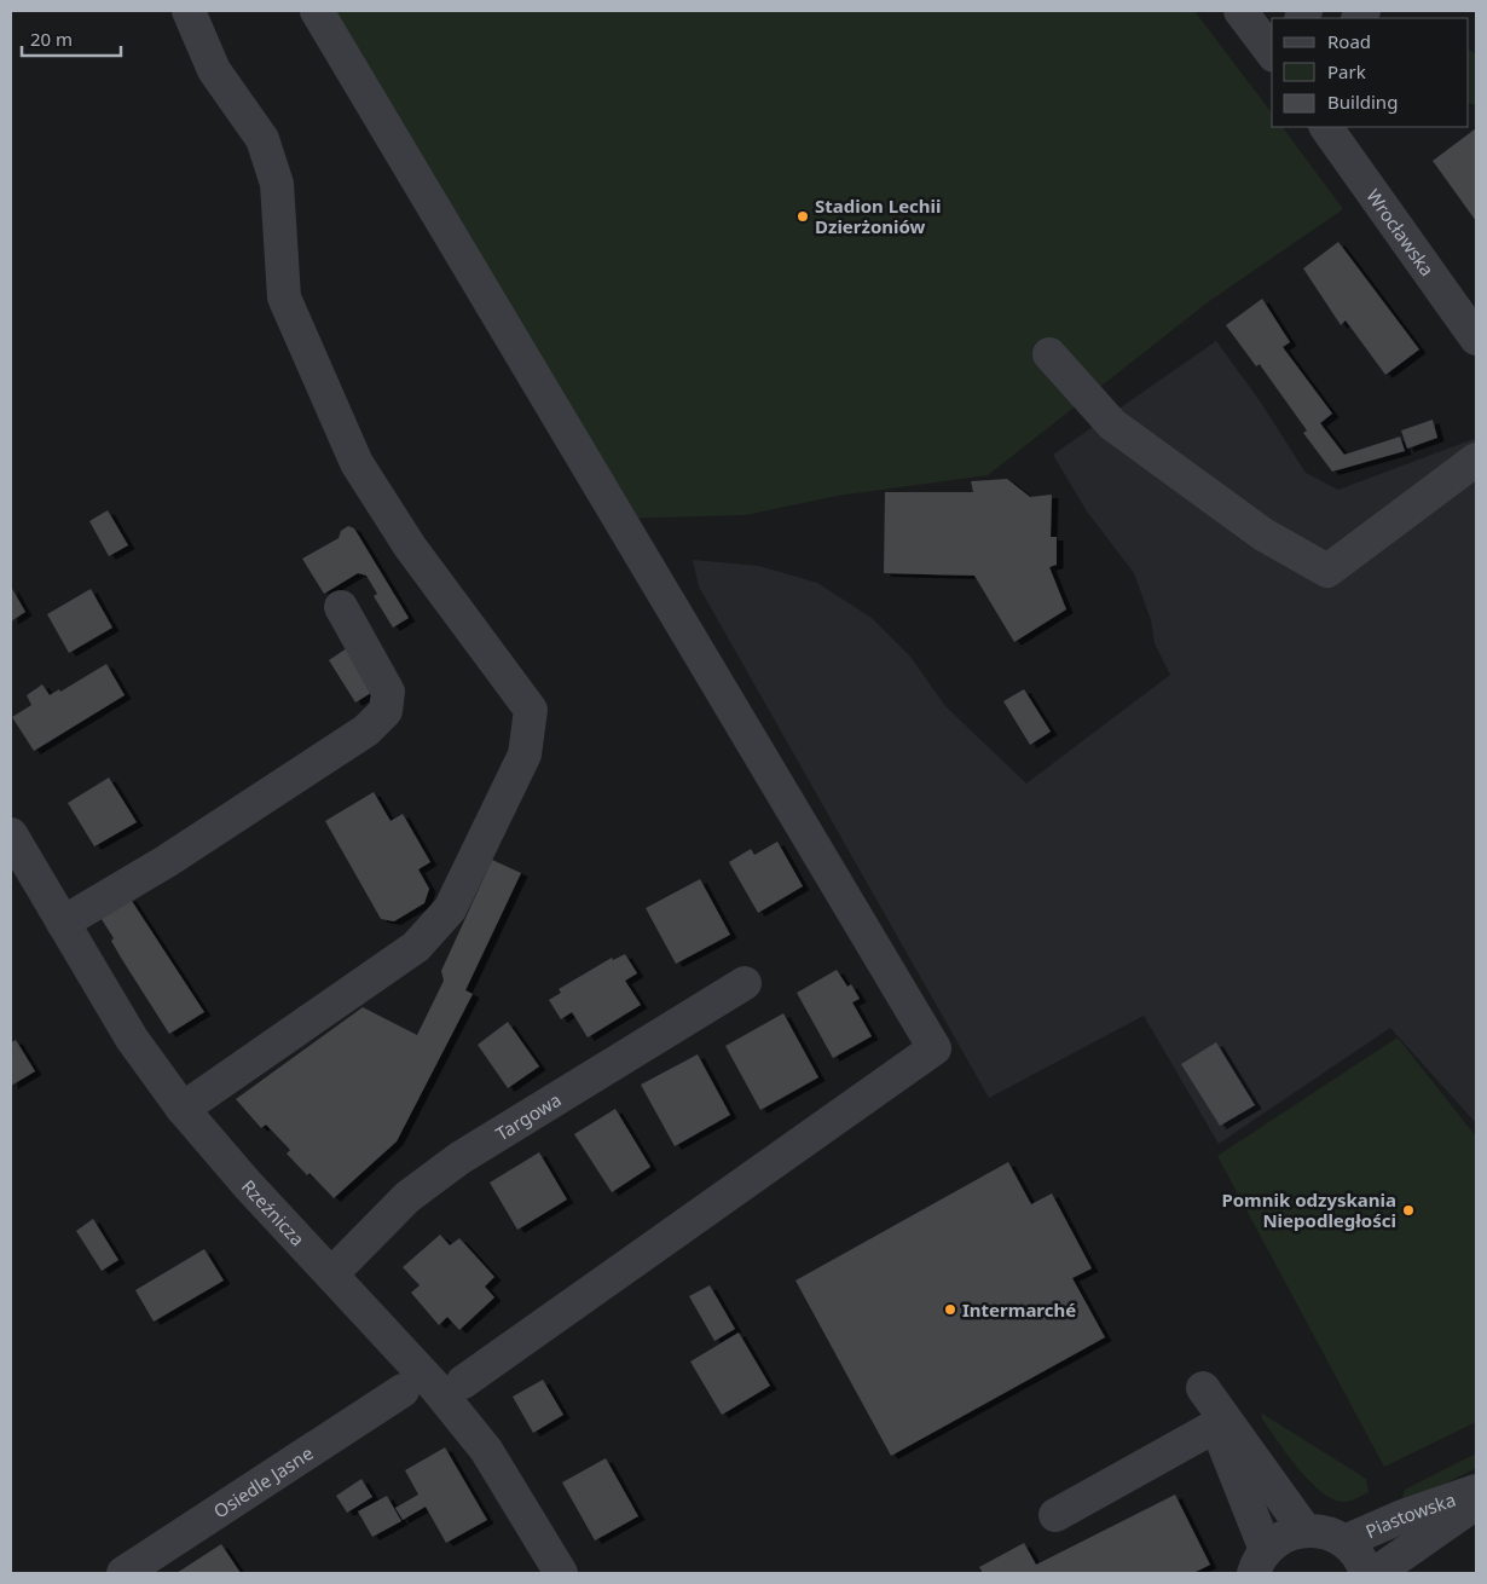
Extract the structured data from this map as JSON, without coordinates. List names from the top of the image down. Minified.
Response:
{"streets":{"street":["Wrocławska","Targowa","Rzeźnicza","Osiedle Jasne","Piastowska"]},"crossings":[["Targowa","Rzeźnicza"]],"places":["Stadion Lechii Dzierżoniów","Pomnik odzyskania Niepodległości","Intermarché"],"legend":["Road","Park","Building"],"scale_bar":"20 m"}
